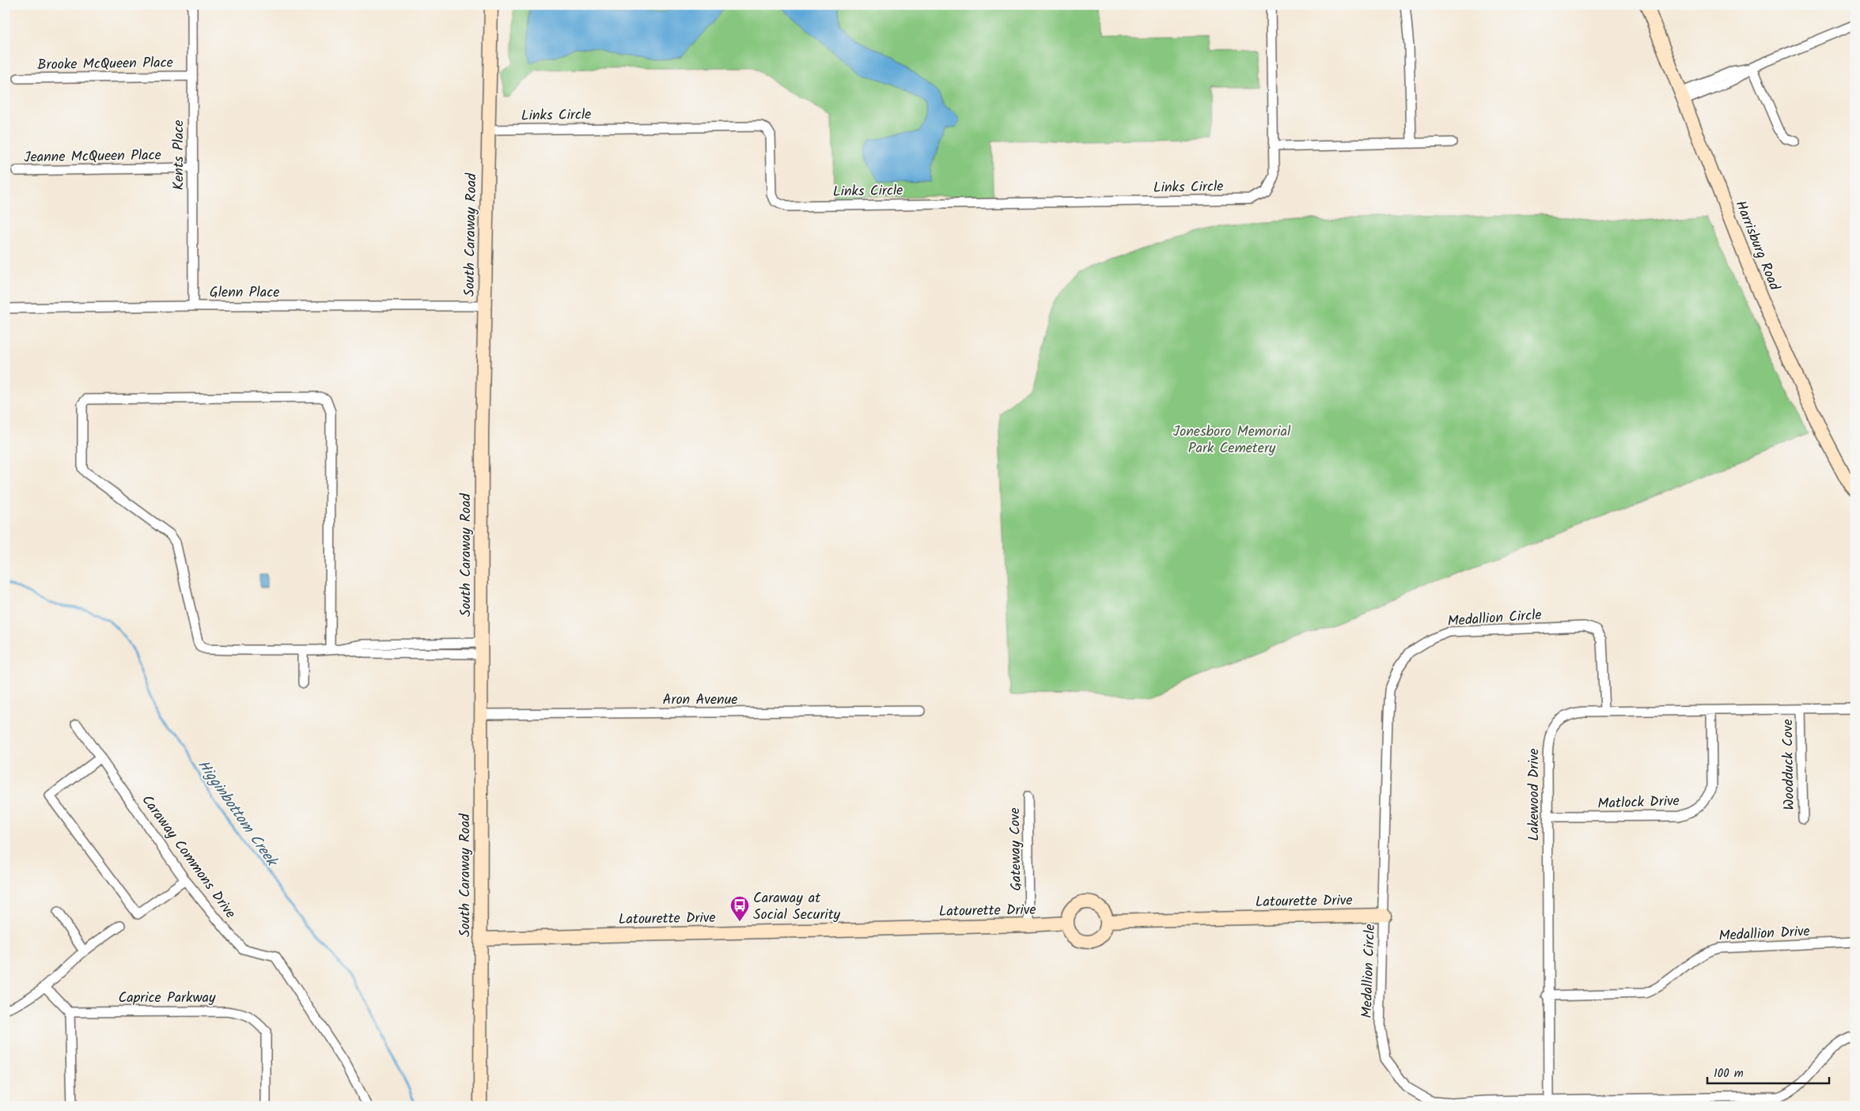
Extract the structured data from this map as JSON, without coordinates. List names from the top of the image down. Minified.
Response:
{"streets":{"street":["Brooke McQueen Place","Links Circle","Kents Place","Jeanne McQueen Place","South Caraway Road","Harrisburg Road","Glenn Place","Medallion Circle","Aron Avenue","Woodduck Cove","Lakewood Drive","Matlock Drive","Gateway Cove","Caraway Commons Drive","Latourette Drive","Medallion Drive","Caprice Parkway"]},"crossings":[["Brooke McQueen Place","Kents Place"],["Links Circle","South Caraway Road"],["Kents Place","Jeanne McQueen Place"],["Kents Place","Glenn Place"],["South Caraway Road","Glenn Place"],["South Caraway Road","Aron Avenue"],["South Caraway Road","Latourette Drive"],["Medallion Circle","Lakewood Drive"],["Medallion Circle","Latourette Drive"],["Woodduck Cove","Lakewood Drive"],["Lakewood Drive","Matlock Drive"],["Lakewood Drive","Medallion Drive"],["Gateway Cove","Latourette Drive"]],"water":["Higginbottom Creek"],"parks":["Jonesboro Memorial Park Cemetery"],"places":{"bus stop":["Caraway at Social Security"]},"scale_bar":"100 m"}
